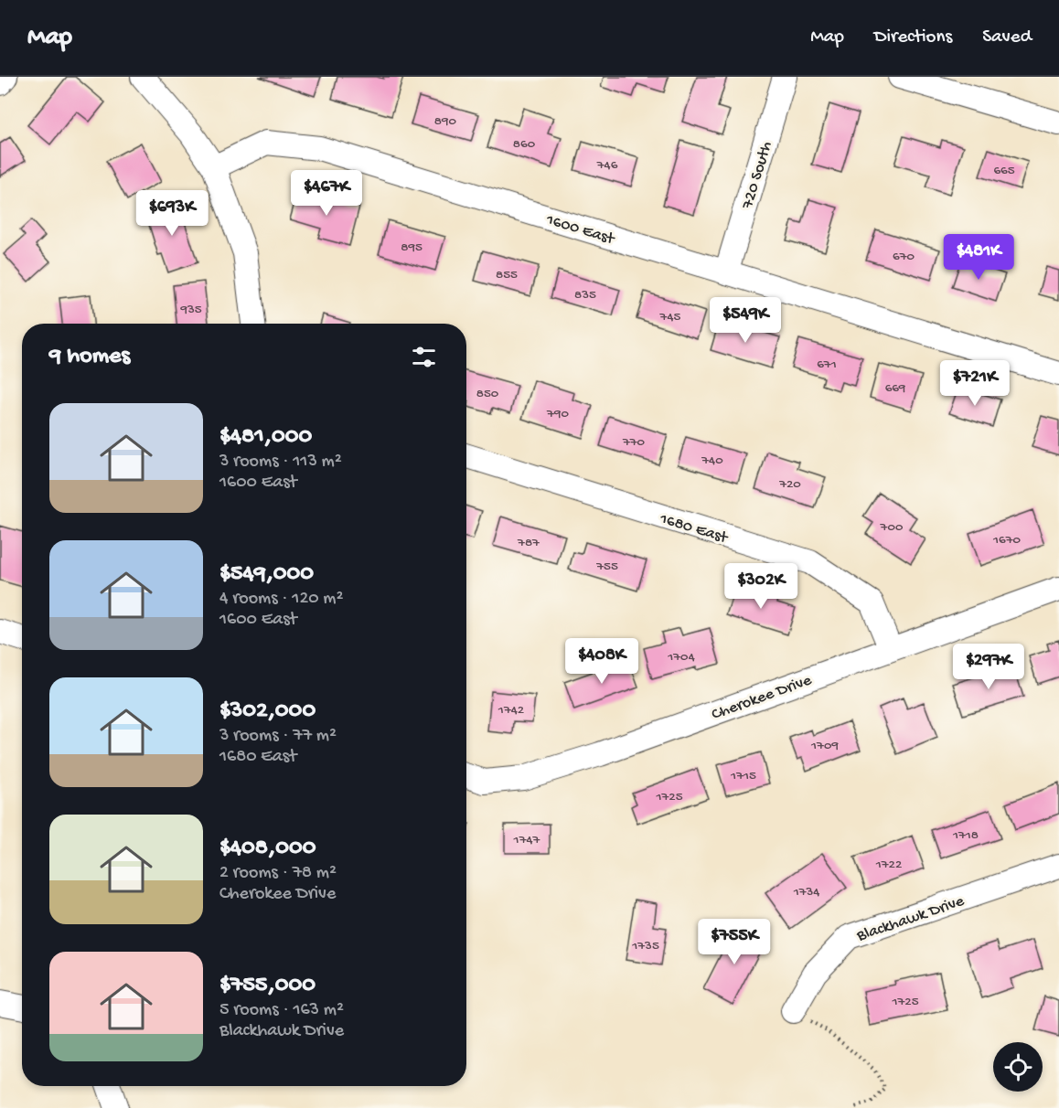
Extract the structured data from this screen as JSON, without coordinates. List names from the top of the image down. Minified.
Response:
{"streets":{"street":["720 South","1600 East","1680 East","Cherokee Drive","Blackhawk Drive"]},"crossings":[["720 South","1600 East"],["1680 East","Cherokee Drive"]],"house_numbers":["890","860","746","665","895","670","855","835","935","745","671","669","850","790","770","740","720","700","1670","787","755","1704","1742","1709","1715","1725","1718","1747","1722","1734","1735","1725"],"page":{"header":"Map","nav":["Map","Directions","Saved"],"price":["$467K","$693K","$481K","$549K","$721K","$302K","$408K","$297K","$755K"],"heading":"9 homes","list":[{"name":"$481,000","note":"3 rooms · 113 m² · 1600 East"},{"name":"$549,000","note":"4 rooms · 120 m² · 1600 East"},{"name":"$302,000","note":"3 rooms · 77 m² · 1680 East"},{"name":"$408,000","note":"2 rooms · 78 m² · Cherokee Drive"},{"name":"$755,000","note":"5 rooms · 163 m² · Blackhawk Drive"}]}}
